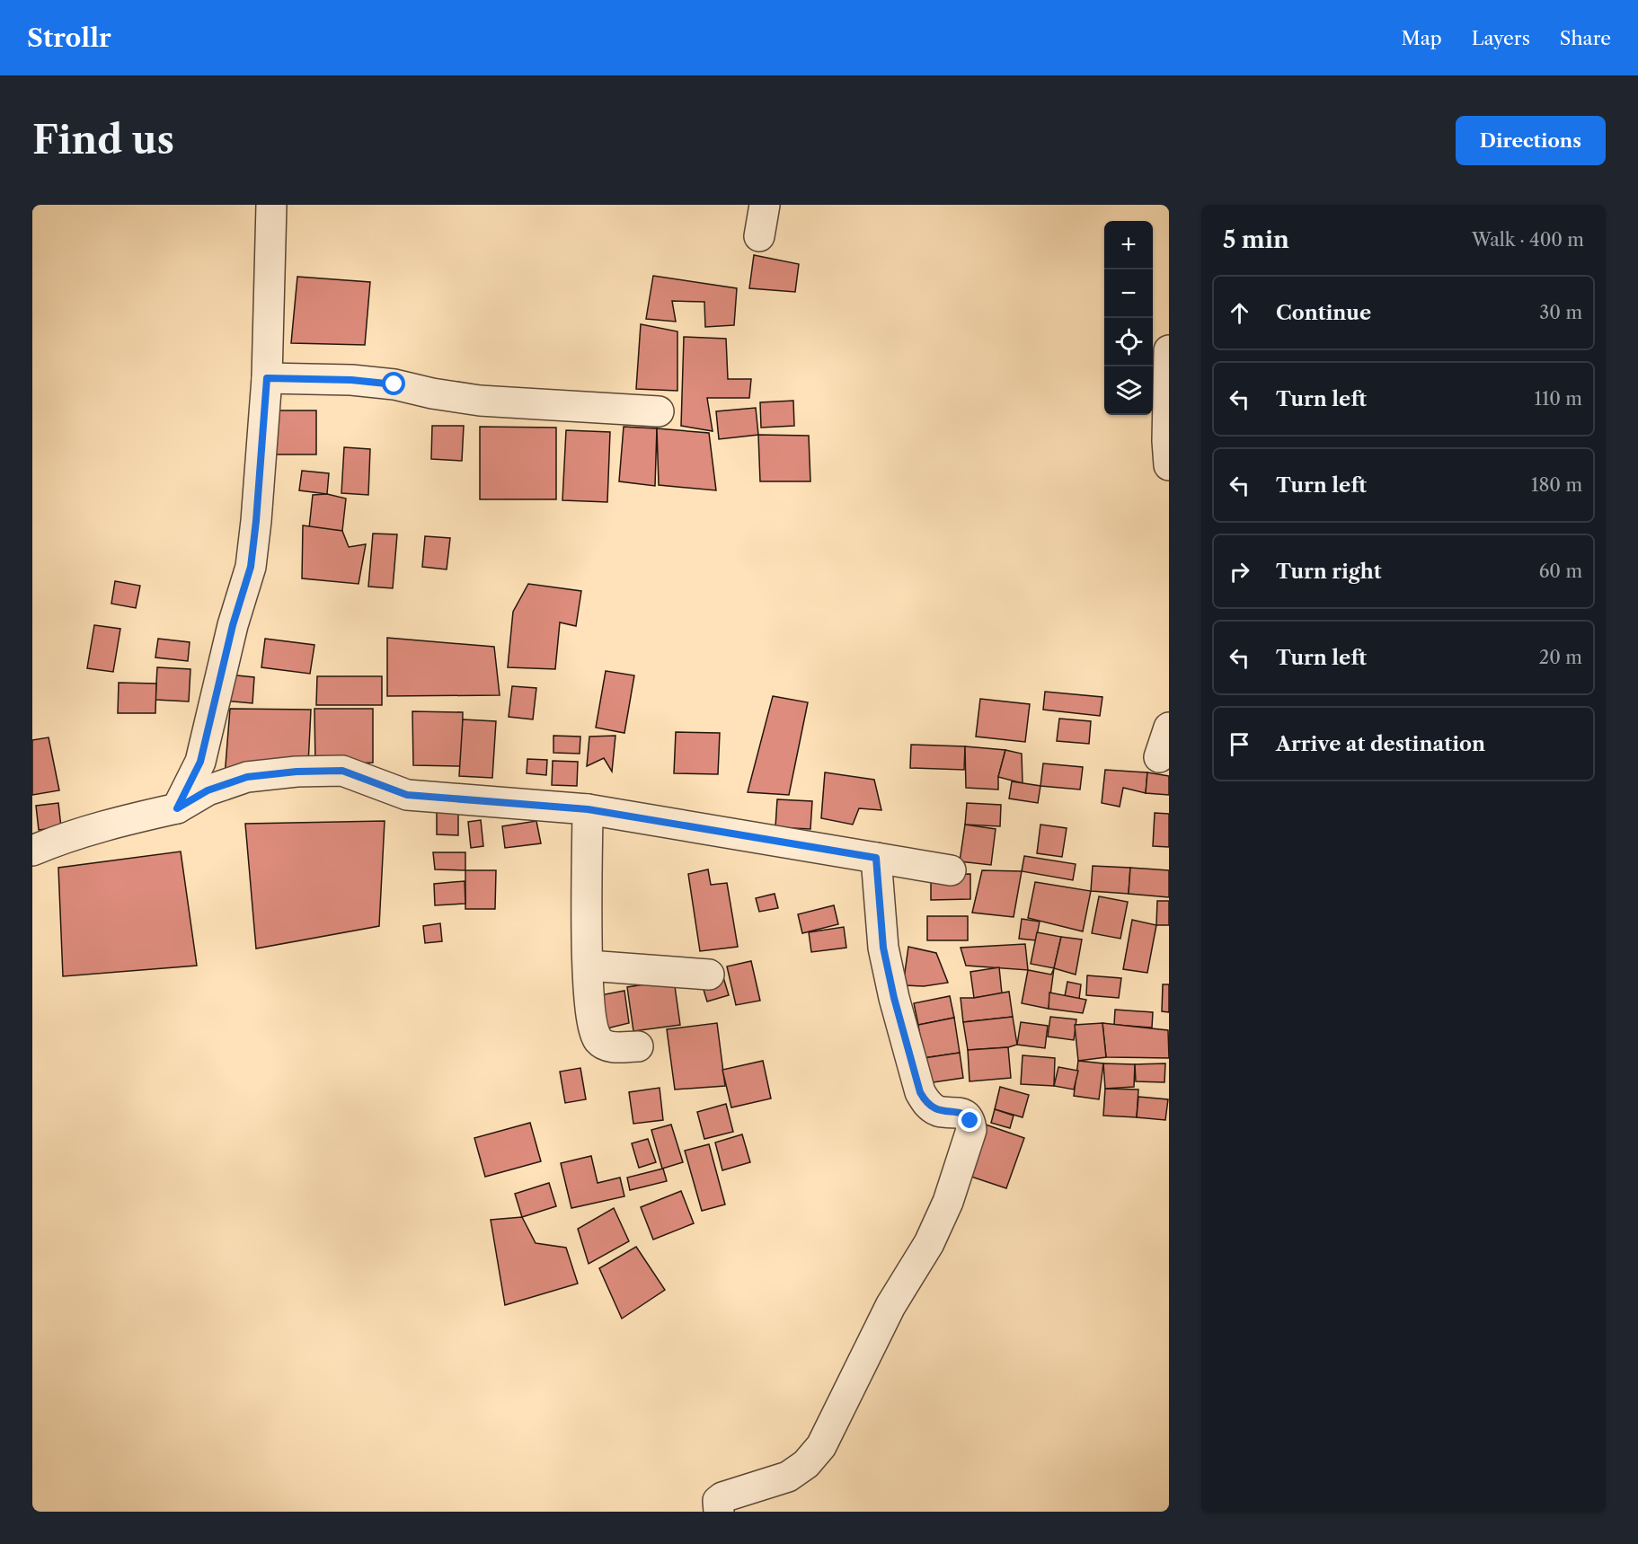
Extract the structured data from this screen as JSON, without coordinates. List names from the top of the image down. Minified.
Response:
{"page":{"header":"Strollr","nav":["Map","Layers","Share"],"buttons":"Directions","title":"Find us","heading":["5 min","Walk · 400 m"],"map_buttons":["+","−"],"list":[["Continue","30 m"],["Turn left","110 m"],["Turn left","180 m"],["Turn right","60 m"],["Turn left","20 m"],"Arrive at destination"]}}
